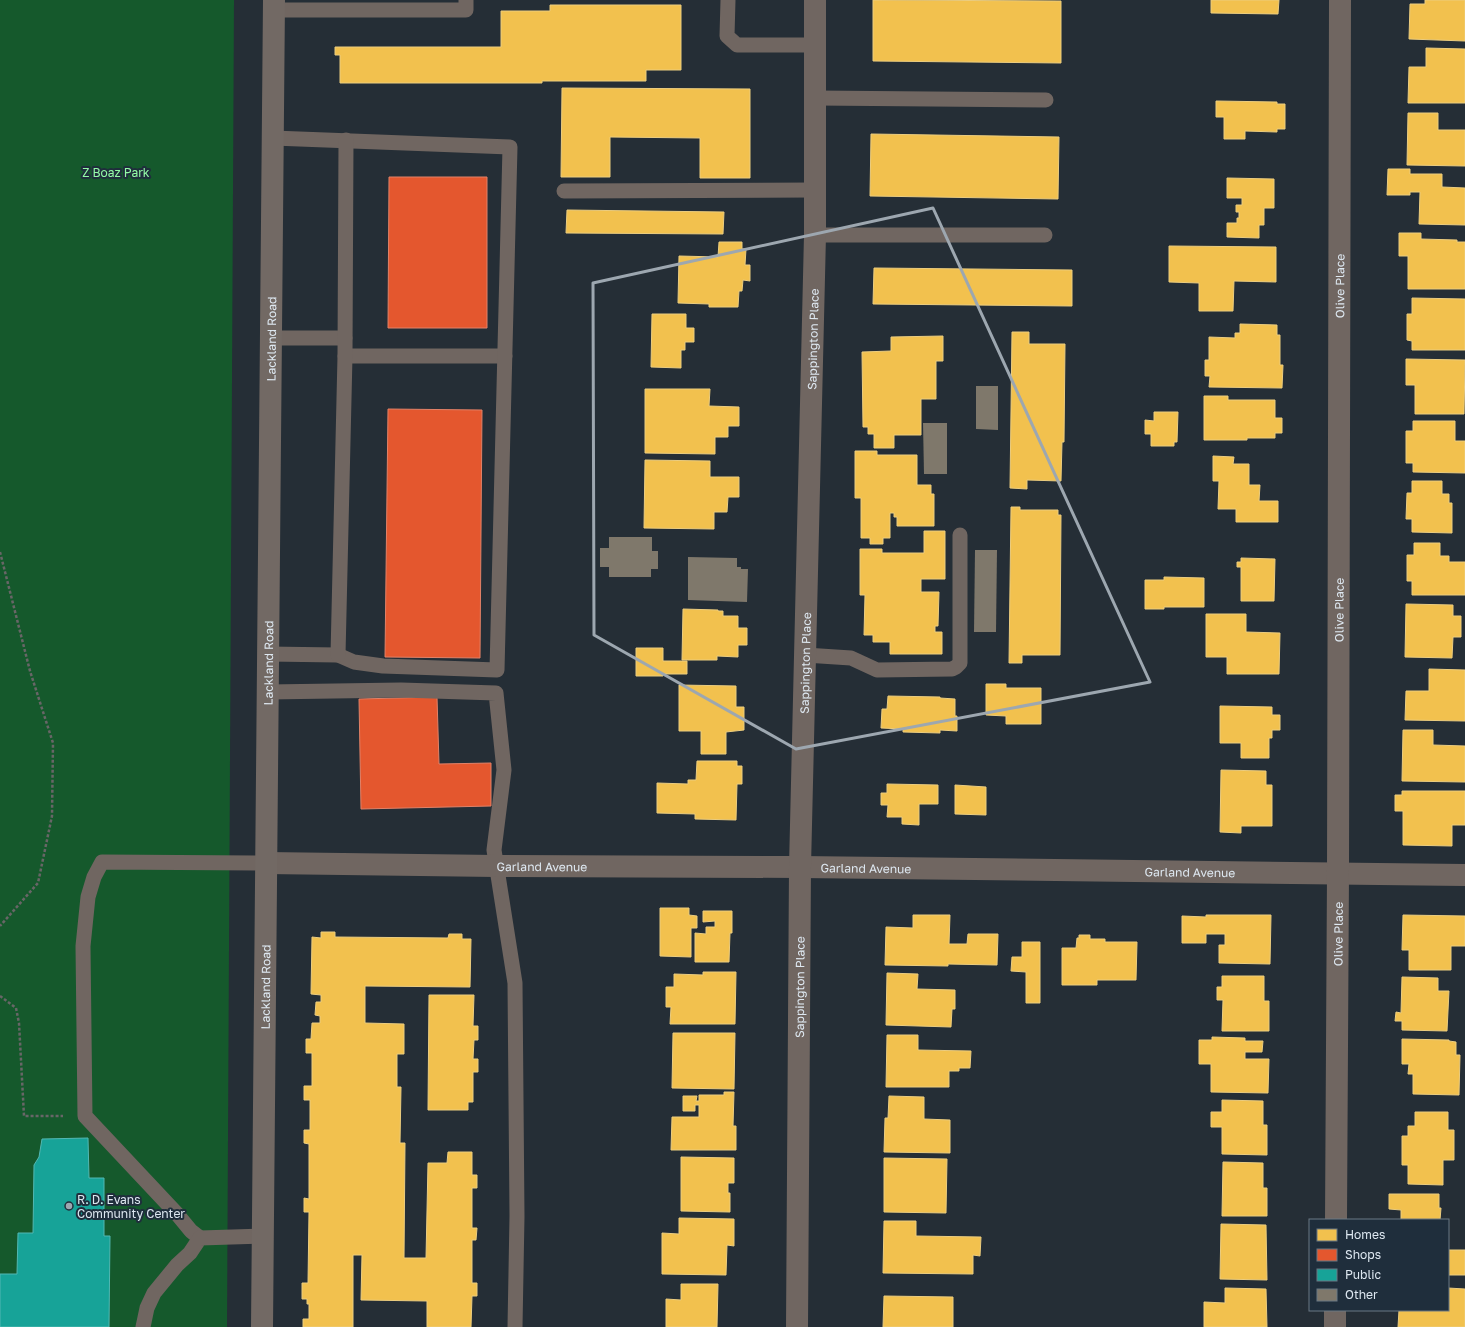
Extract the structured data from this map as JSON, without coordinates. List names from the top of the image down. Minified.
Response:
{"streets":{"street":["Olive Place","Lackland Road","Sappington Place","Garland Avenue"]},"crossings":[["Olive Place","Garland Avenue"],["Lackland Road","Garland Avenue"],["Sappington Place","Garland Avenue"]],"parks":["Z Boaz Park"],"places":["R. D. Evans Community Center"],"legend":["Homes","Shops","Public","Other"]}
